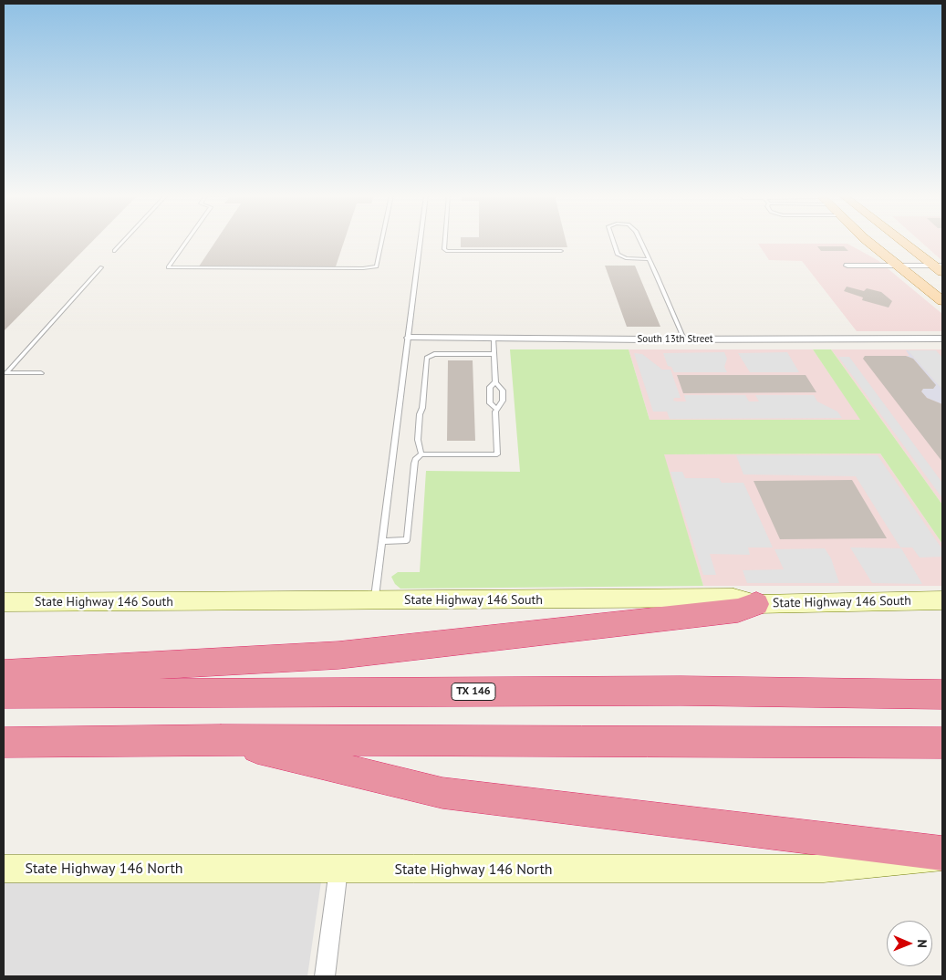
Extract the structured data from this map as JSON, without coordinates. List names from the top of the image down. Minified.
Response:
{"streets":{"highway":["TX 146"],"main road":["State Highway 146 South","State Highway 146 North"],"street":["South 13th Street"]},"north":"right"}
